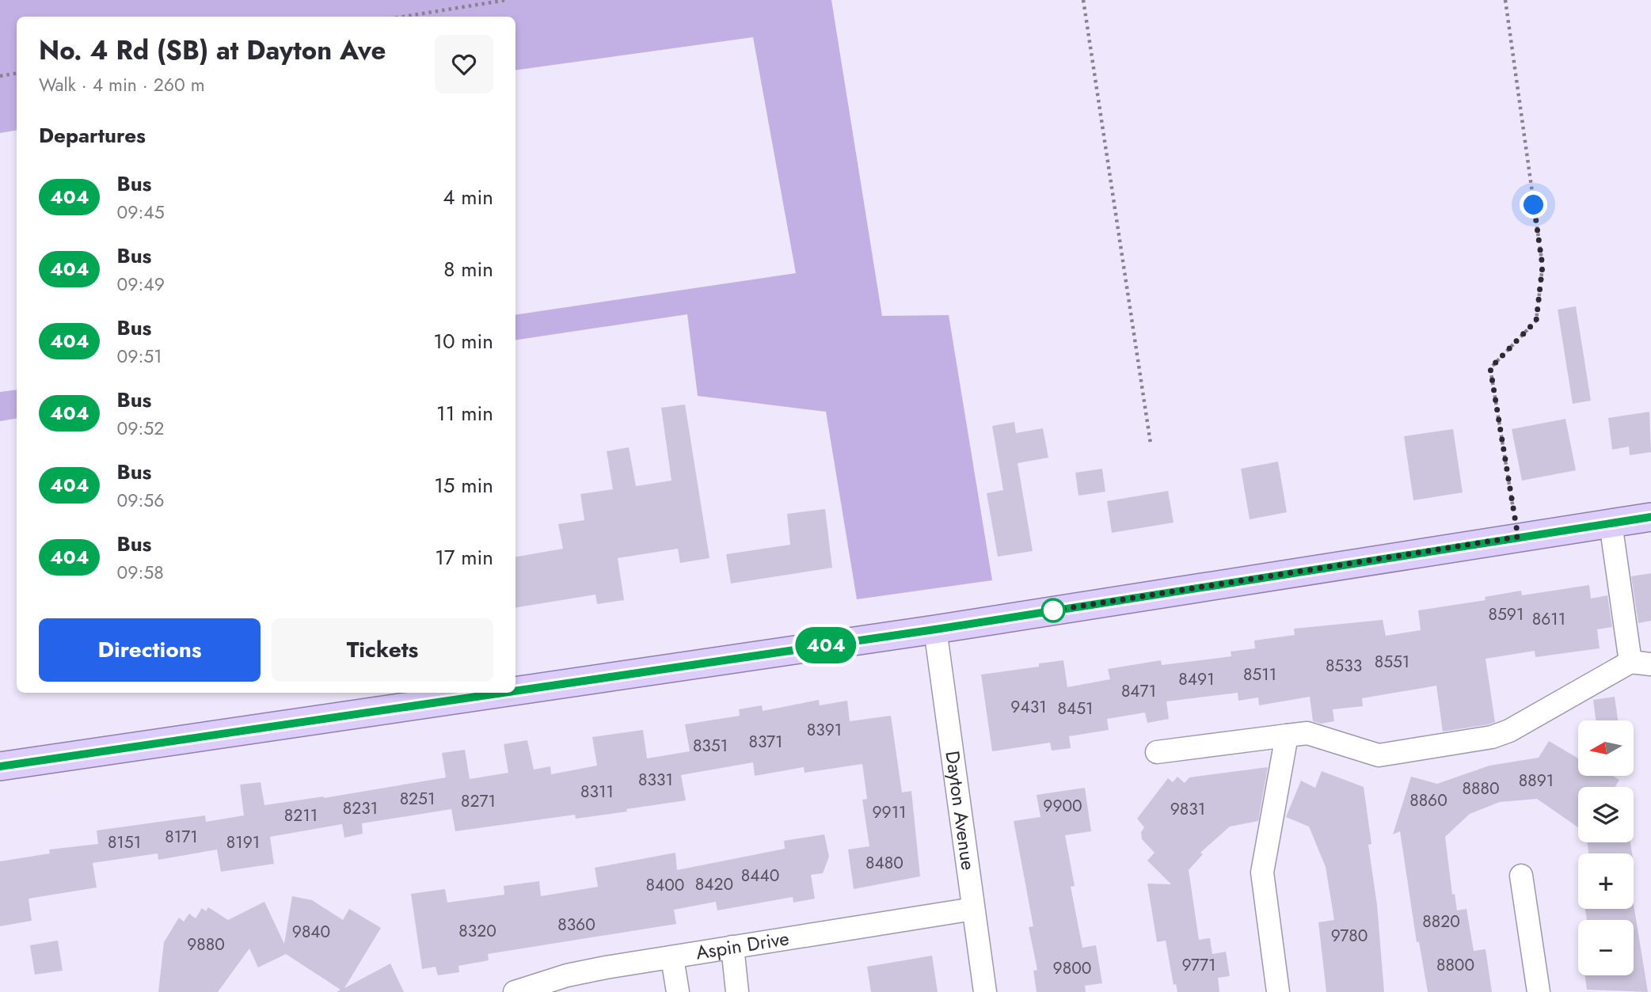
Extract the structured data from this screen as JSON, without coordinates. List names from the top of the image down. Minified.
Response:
{"streets":{"street":["Dayton Avenue","Aspin Drive"]},"crossings":[["Dayton Avenue","Aspin Drive"]],"lines":["bus line 404"],"house_numbers":["8591","8611","8551","8533","8511","8491","8471","9431","8451","8391","8371","8351","8331","8891","8880","8311","8251","8860","8271","9900","8231","9831","9911","8211","8171","8151","8191","8480","8440","8420","8400","8820","8360","8320","9840","9780","9880","9771","8800","9800"],"north":"left","page":{"on_map":"404","heading":[["No. 4 Rd (SB) at Dayton Ave","Walk · 4 min · 260 m"],"Departures"],"list":[{"mark":"404","name":"Bus","note":"09:45","value":"4 min"},{"mark":"404","name":"Bus","note":"09:49","value":"8 min"},{"mark":"404","name":"Bus","note":"09:51","value":"10 min"},{"mark":"404","name":"Bus","note":"09:52","value":"11 min"},{"mark":"404","name":"Bus","note":"09:56","value":"15 min"},{"mark":"404","name":"Bus","note":"09:58","value":"17 min"}],"buttons":["Directions","Tickets"],"map_buttons":["+","−"]}}
